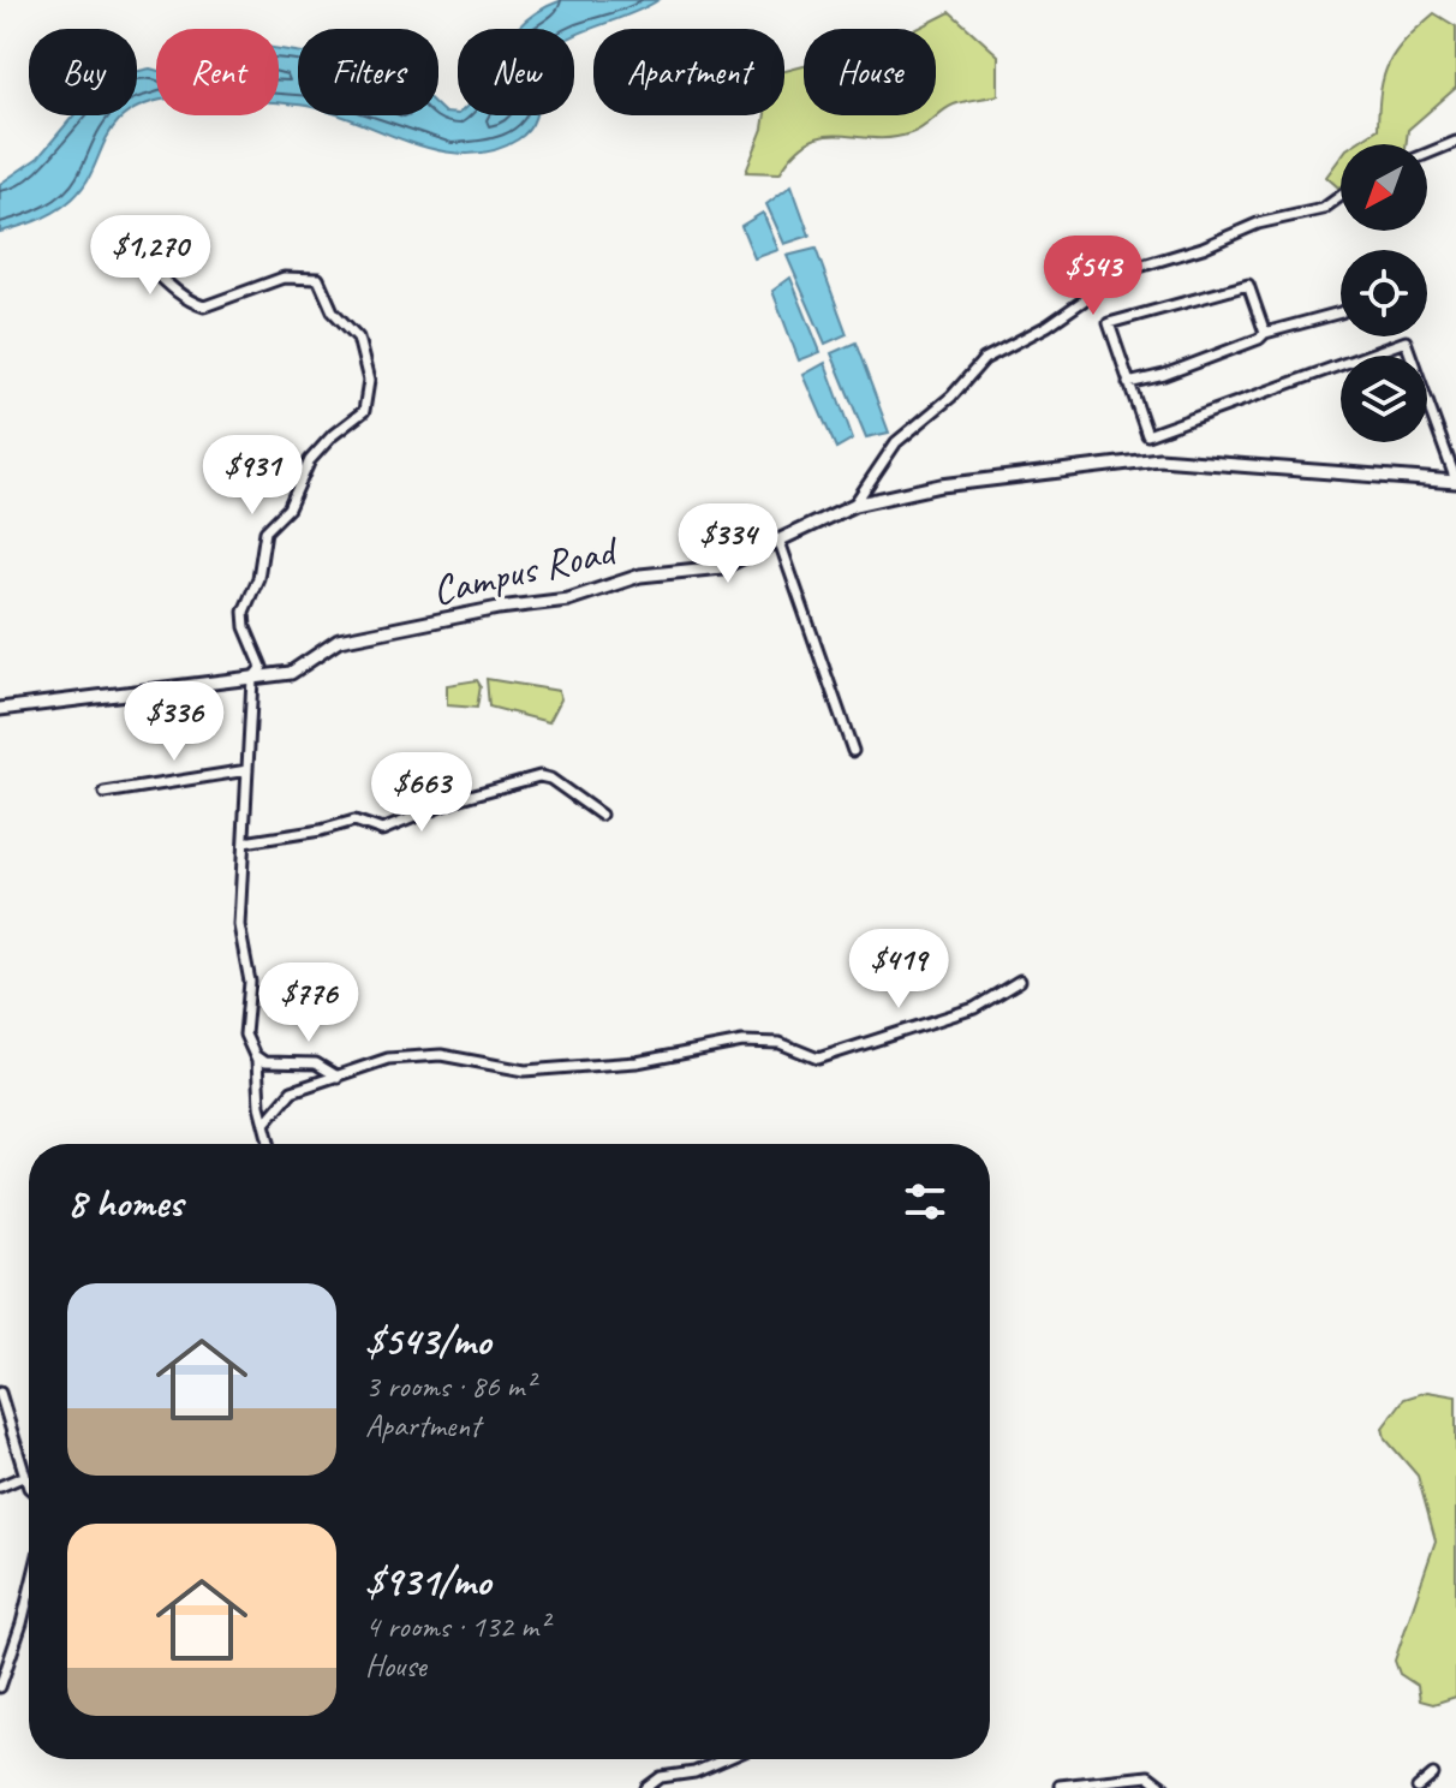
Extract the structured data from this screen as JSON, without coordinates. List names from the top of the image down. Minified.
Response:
{"streets":{"street":["Campus Road"]},"north":"bottom left","page":{"chip":["Buy","Rent","Filters","New","Apartment","House"],"price":["$1,270","$543","$931","$334","$336","$663","$419","$776"],"heading":"8 homes","list":[{"name":"$543/mo","note":"3 rooms · 86 m² · Apartment"},{"name":"$931/mo","note":"4 rooms · 132 m² · House"}]}}
